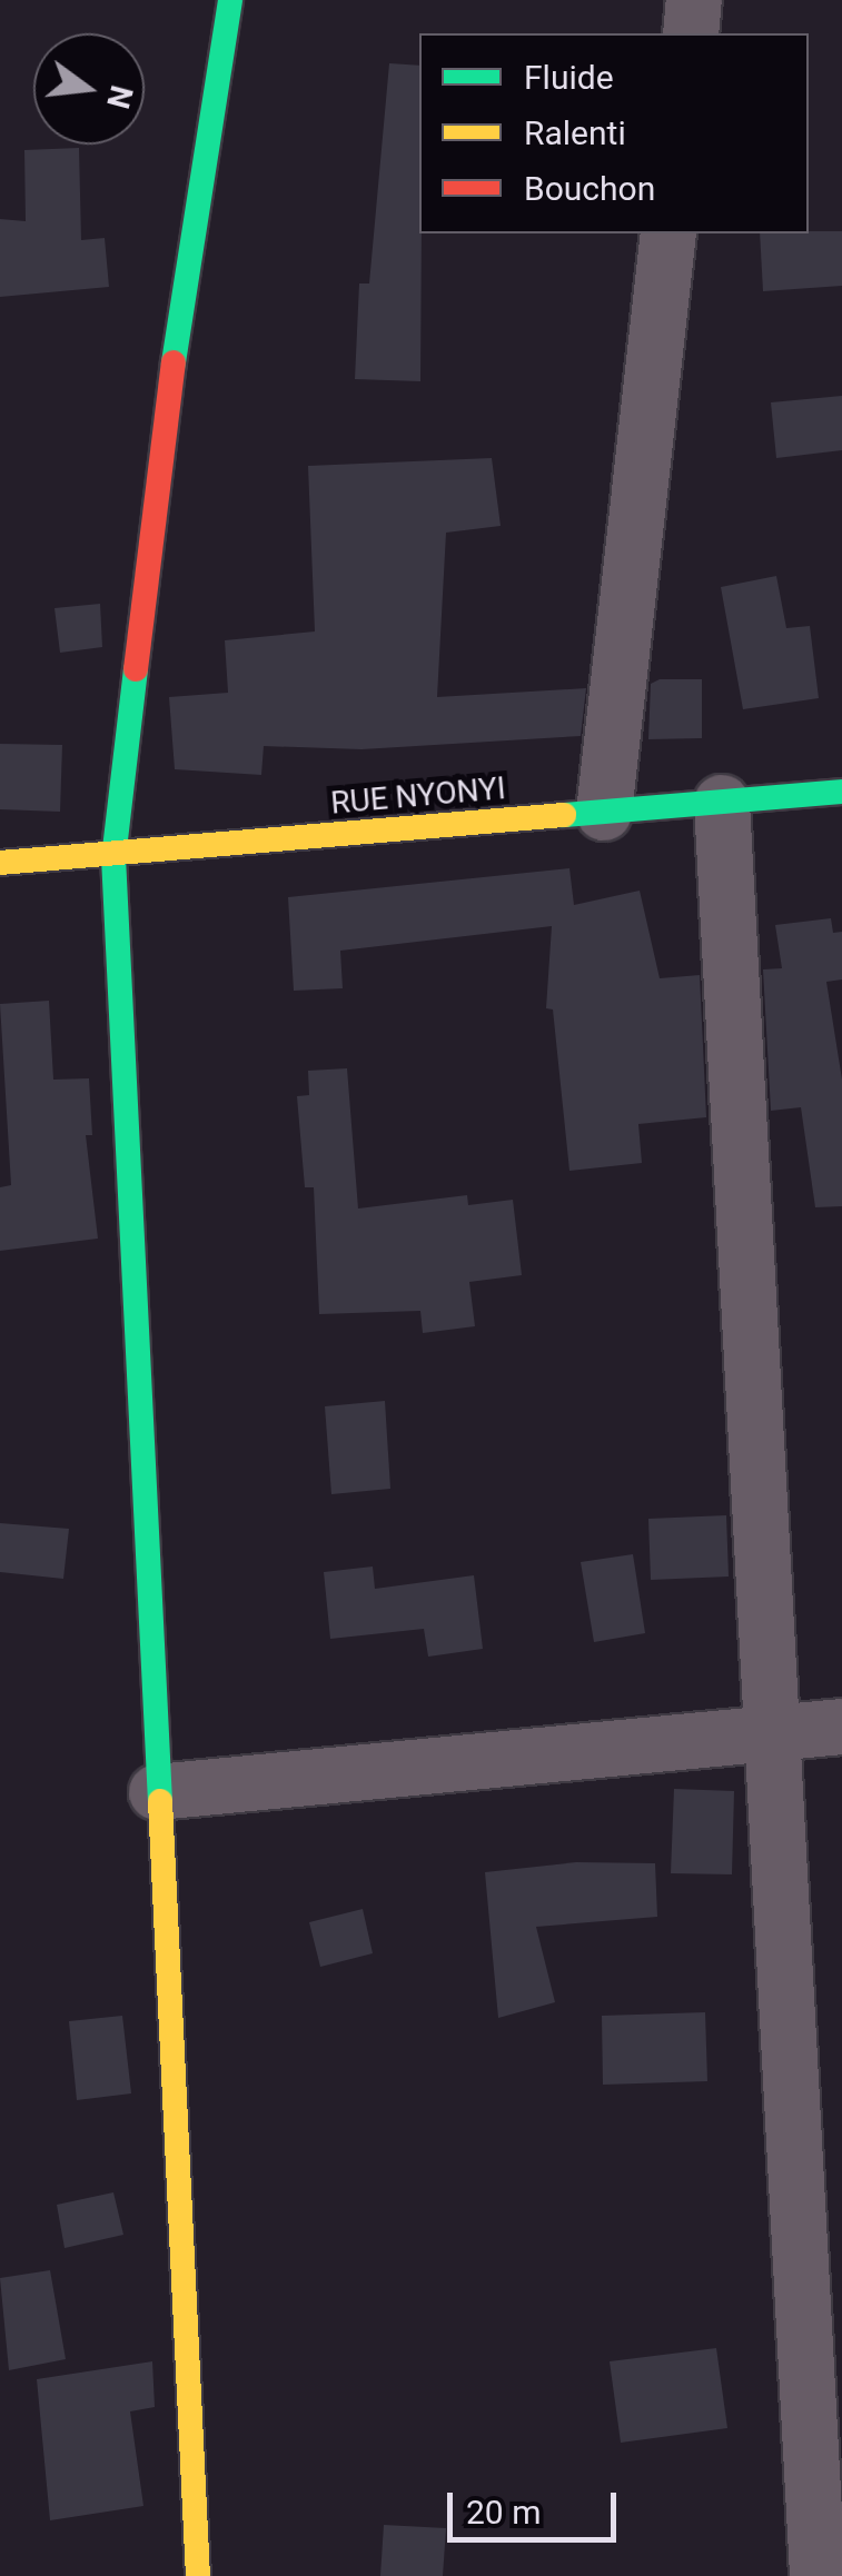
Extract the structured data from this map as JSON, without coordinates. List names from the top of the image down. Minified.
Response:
{"streets":{"street":["RUE NYONYI"]},"legend":["Fluide","Ralenti","Bouchon"],"scale_bar":"20 m","north":"right"}
